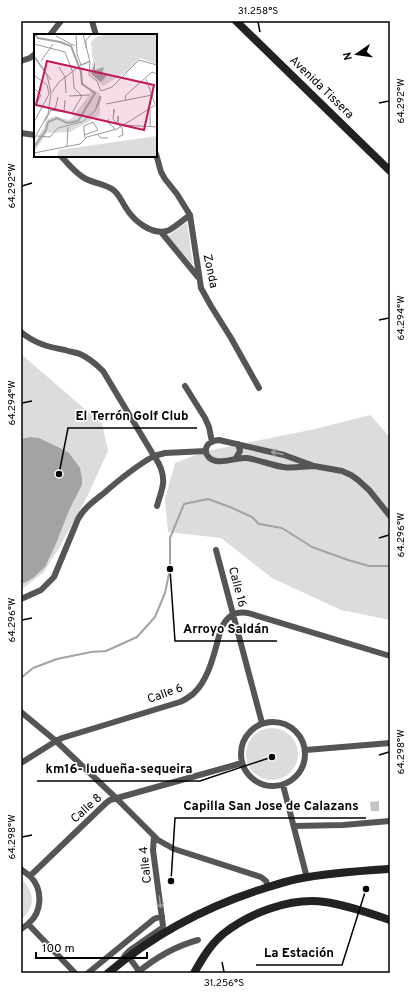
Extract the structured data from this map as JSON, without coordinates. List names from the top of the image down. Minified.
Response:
{"streets":{"main road":["Avenida Tissera"],"street":["Zonda","Calle 16","Calle 6","Calle 8","Calle 4"]},"crossings":[["Calle 16","Calle 6"],["Calle 16","Calle 8"]],"one_way":["Calle 4"],"places":["El Terrón Golf Club","Arroyo Saldán","km16- ludueña-sequeira","Capilla San Jose de Calazans","La Estación"],"scale_bar":"100 m","north":"left","coordinates":["31.258°S","64.292°W","64.294°W","64.296°W","64.298°W","31.256°S"]}
